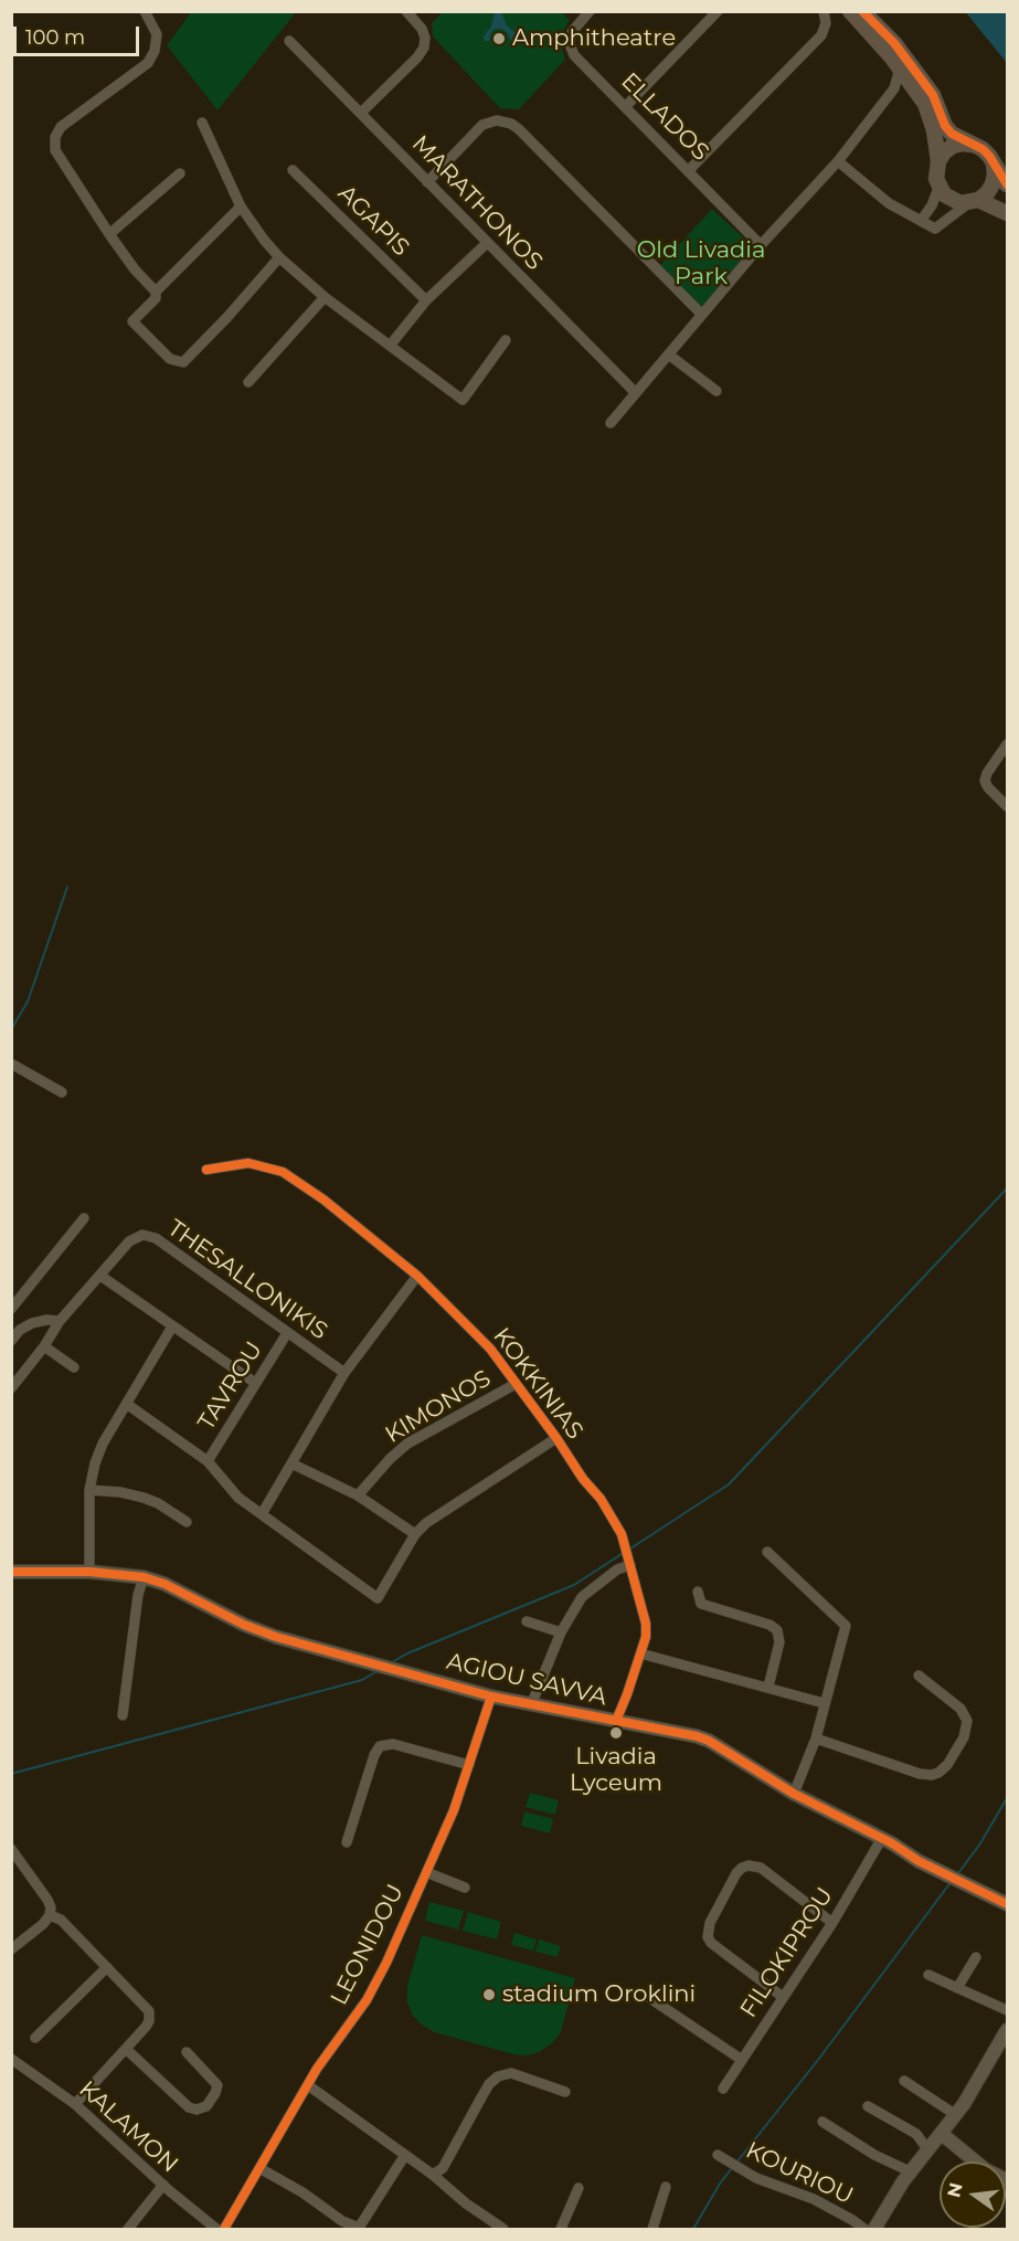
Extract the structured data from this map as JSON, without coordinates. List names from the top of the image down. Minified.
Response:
{"streets":{"street":["ELLADOS","MARATHONOS","AGAPIS","THESALLONIKIS","KOKKINIAS","TAVROU","KIMONOS","AGIOU SAVVA","LEONIDOU","FILOKIPROU","KALAMON","KOURIOU"]},"crossings":[["THESALLONIKIS","TAVROU"],["KOKKINIAS","KIMONOS"],["KOKKINIAS","AGIOU SAVVA"],["AGIOU SAVVA","LEONIDOU"],["AGIOU SAVVA","FILOKIPROU"]],"parks":["Old Livadia Park"],"places":["Amphitheatre","Livadia Lyceum","stadium Oroklini"],"scale_bar":"100 m","north":"left"}
